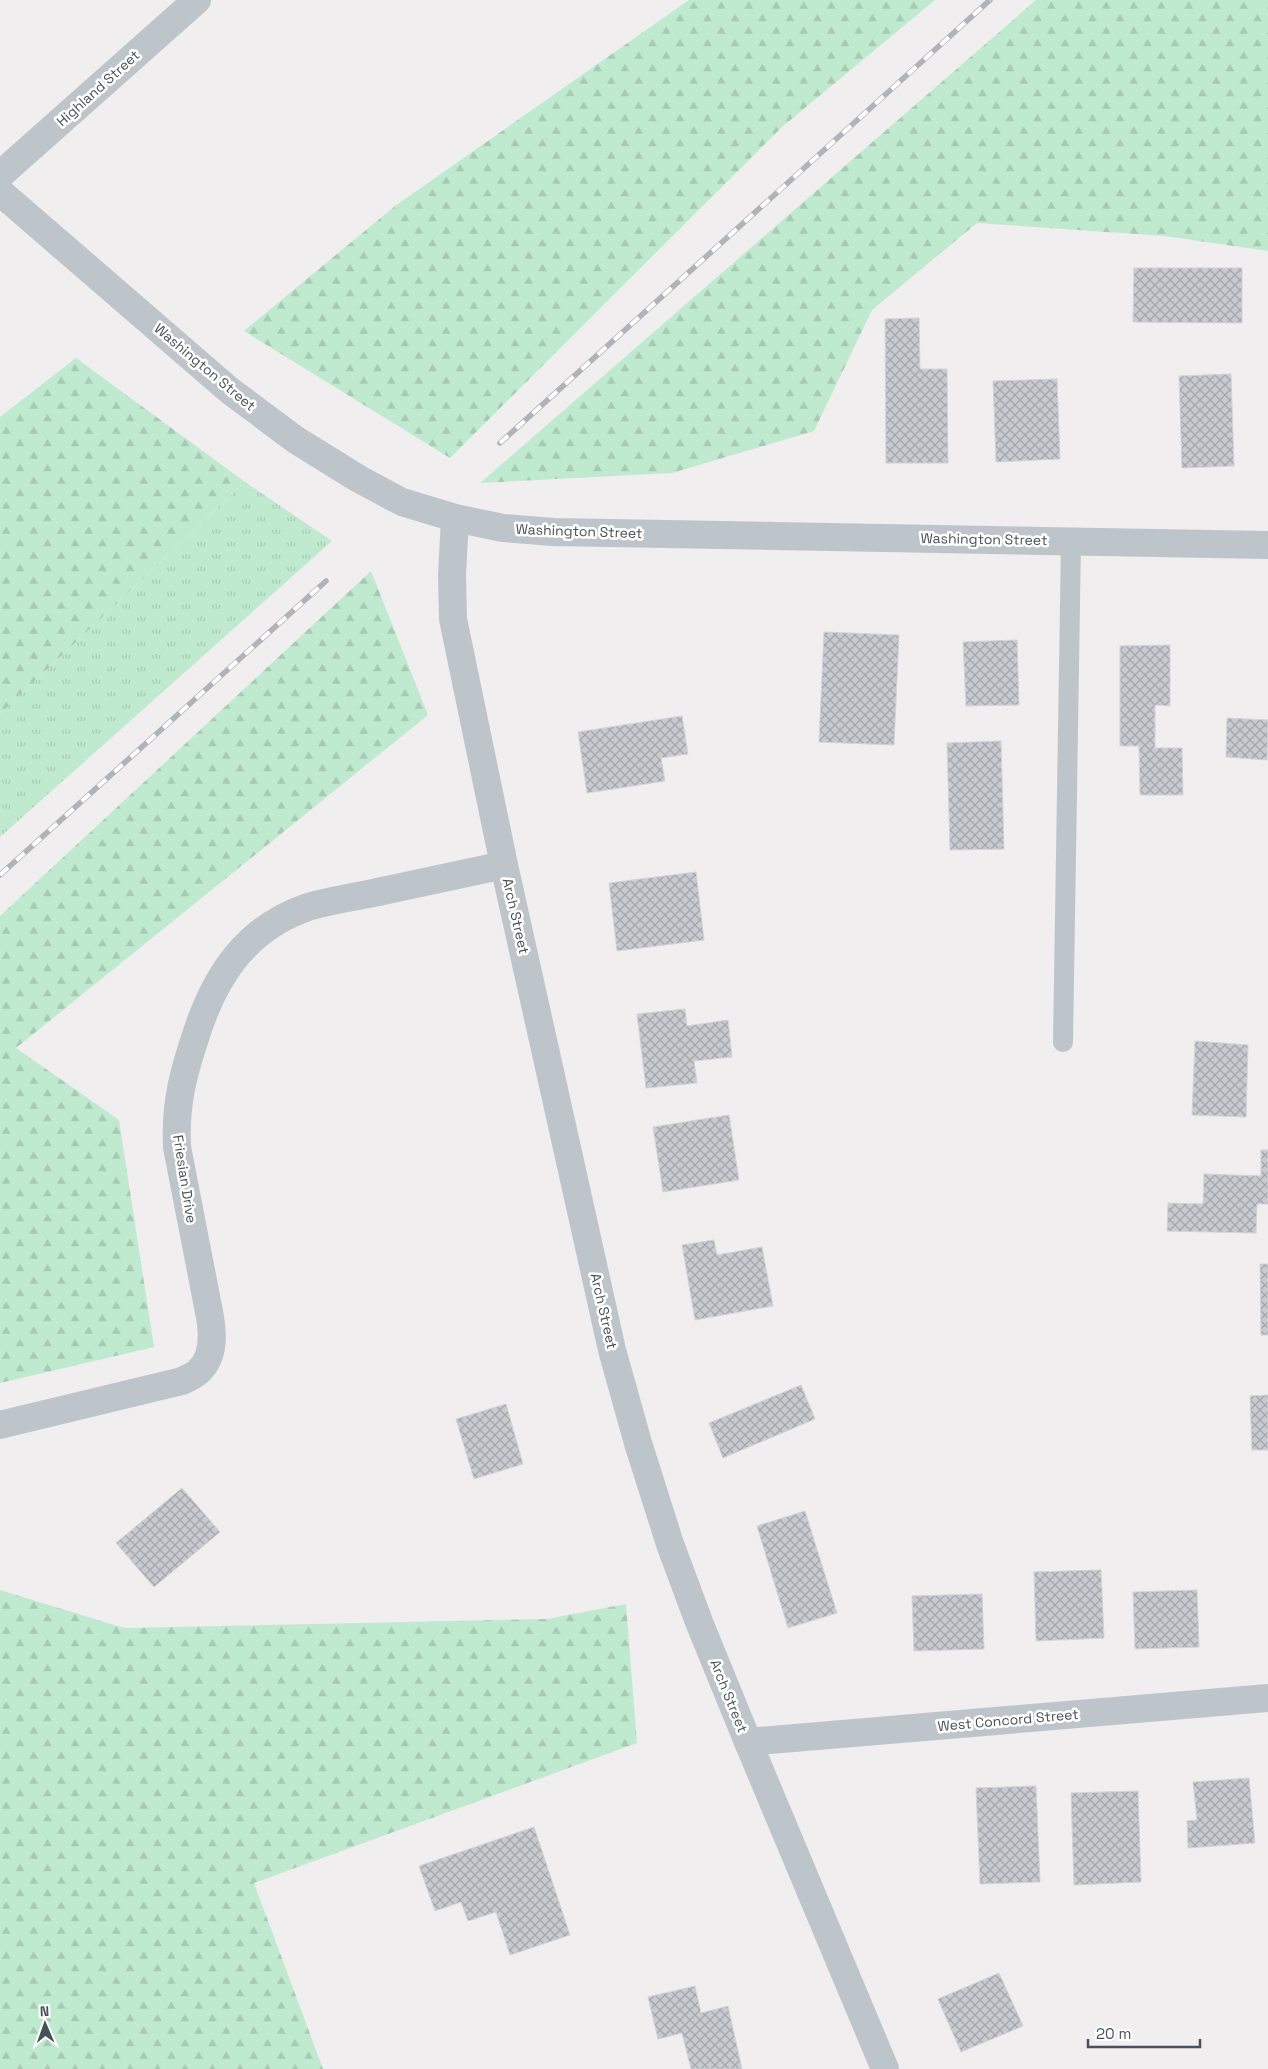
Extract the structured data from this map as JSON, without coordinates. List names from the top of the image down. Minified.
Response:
{"streets":{"street":["Highland Street","Washington Street","Arch Street","Friesian Drive","West Concord Street"]},"crossings":[["Washington Street","Arch Street"],["Arch Street","Friesian Drive"],["Arch Street","West Concord Street"]],"scale_bar":"20 m","north":"top"}
